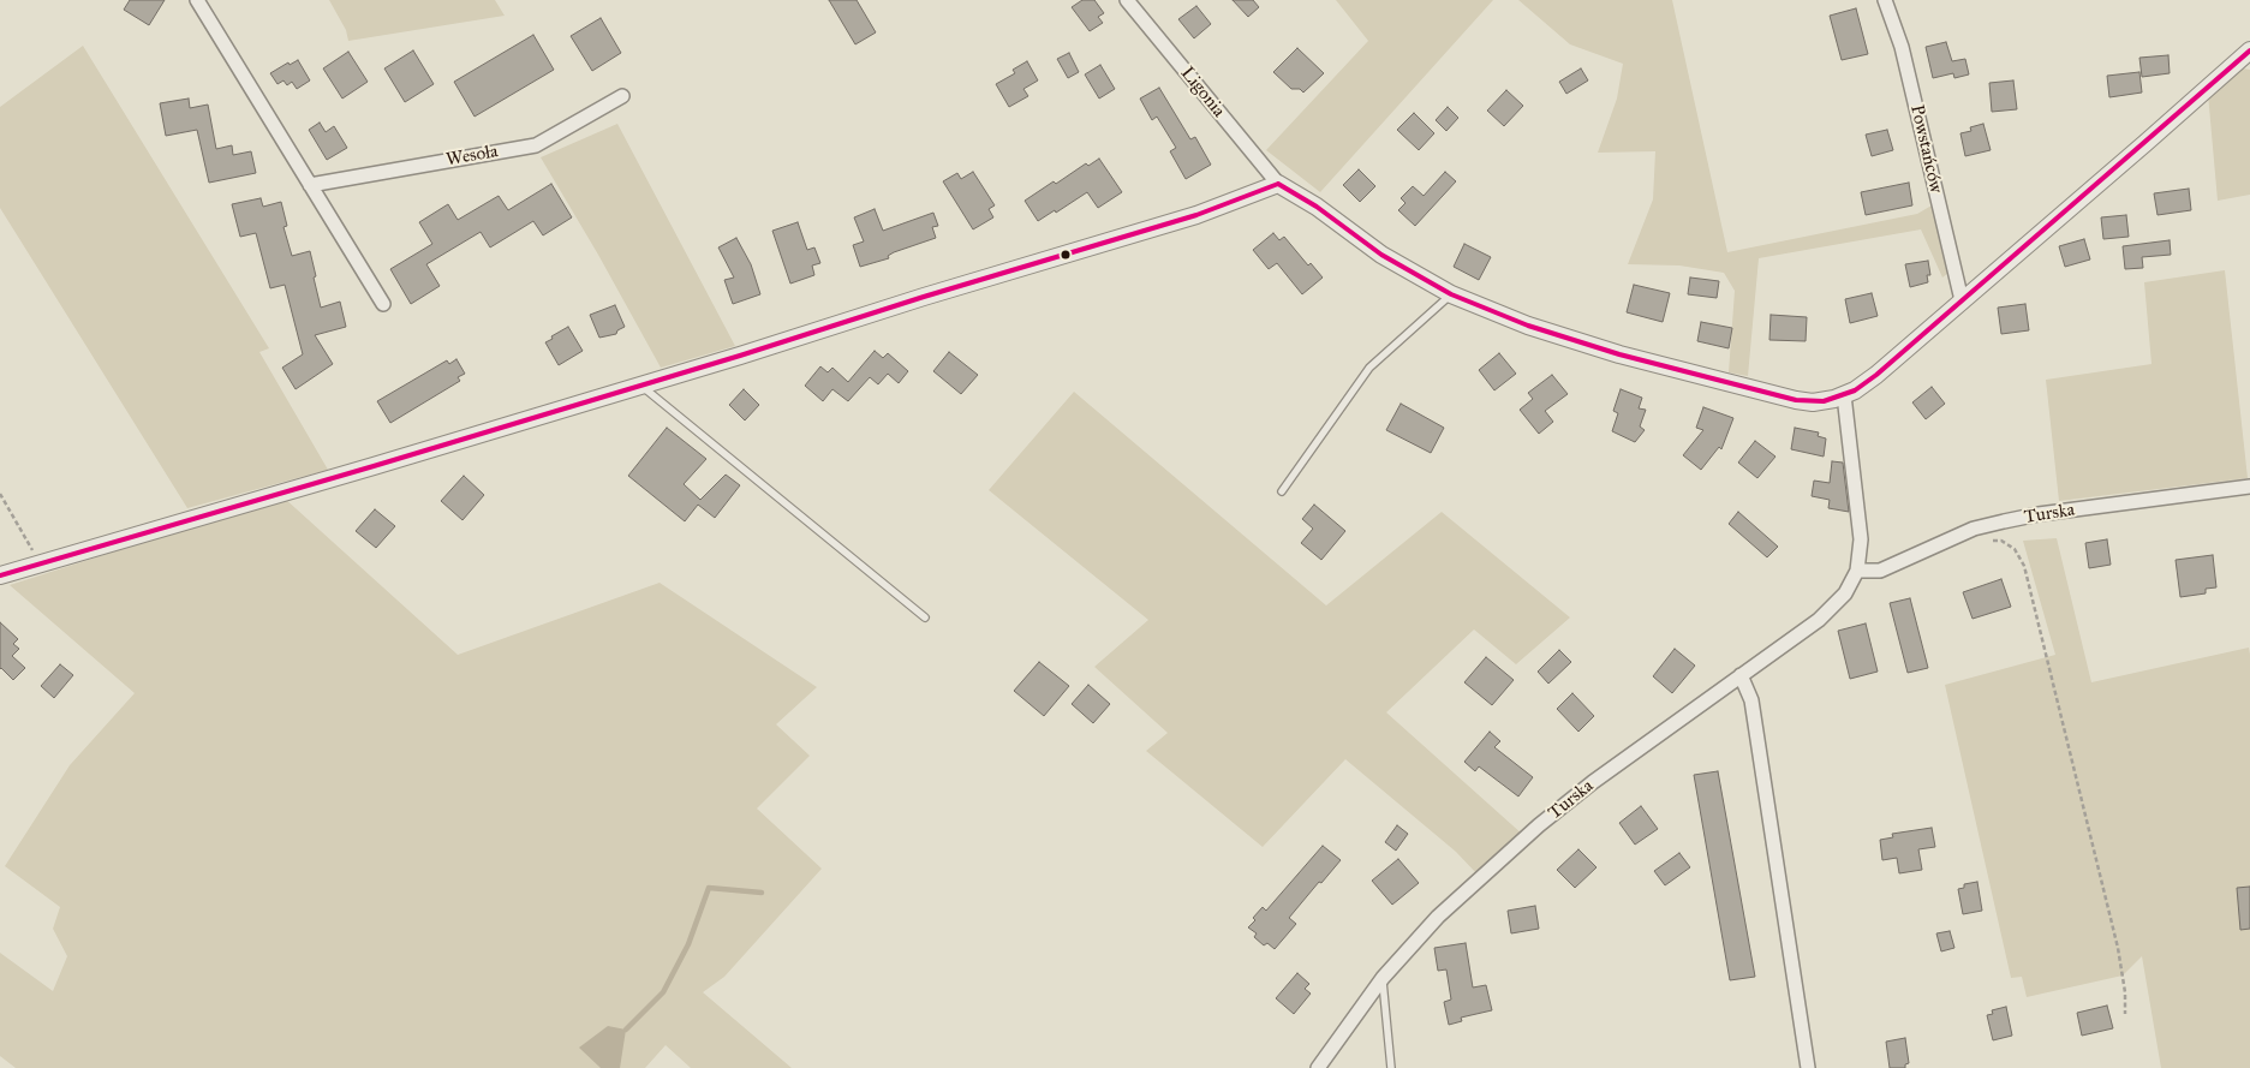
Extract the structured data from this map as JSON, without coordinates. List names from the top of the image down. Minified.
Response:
{"streets":{"street":["Ligonia","Powstańców","Wesoła","Turska"]}}
